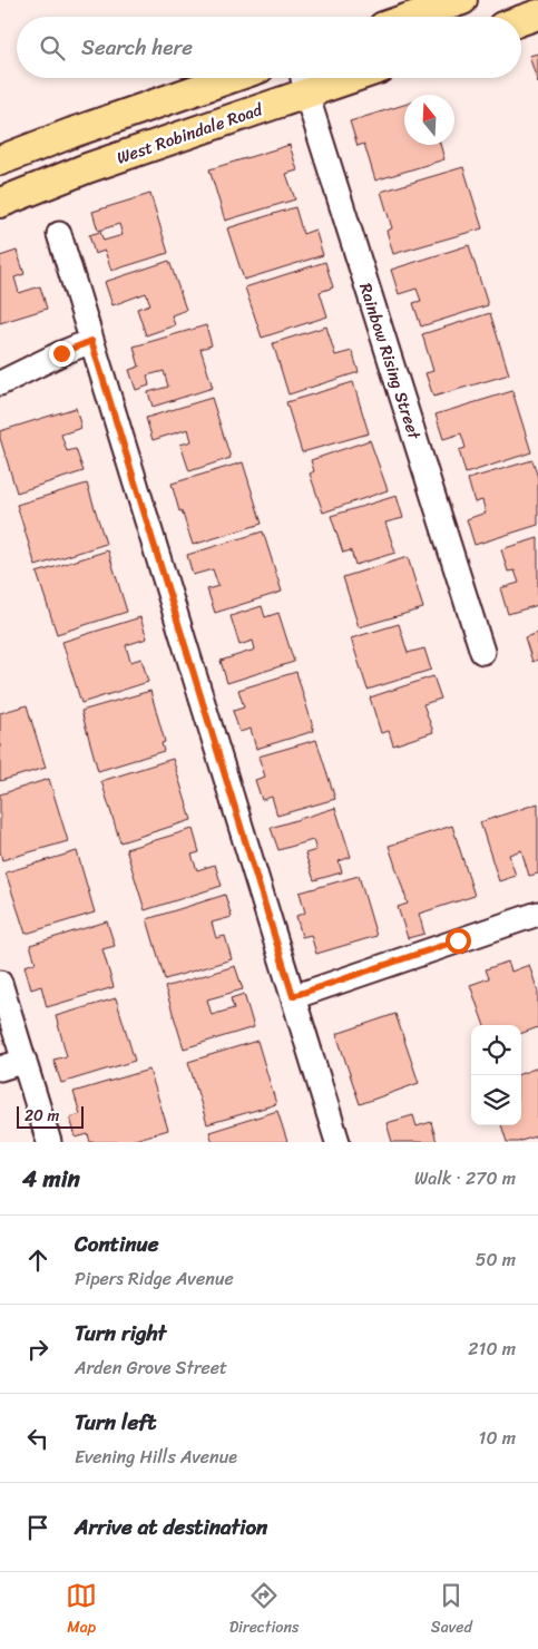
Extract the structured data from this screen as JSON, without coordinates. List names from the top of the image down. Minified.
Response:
{"streets":{"main road":["West Robindale Road"],"street":["Rainbow Rising Street"]},"crossings":[["West Robindale Road","Rainbow Rising Street"]],"scale_bar":"20 m","north":"top","page":{"search":"Search here","scale":"20 m","heading":["4 min","Walk · 270 m"],"list":[["Continue","Pipers Ridge Avenue","50 m"],["Turn right","Arden Grove Street","210 m"],["Turn left","Evening Hills Avenue","10 m"],"Arrive at destination"],"nav":["Map","Directions","Saved"]}}
